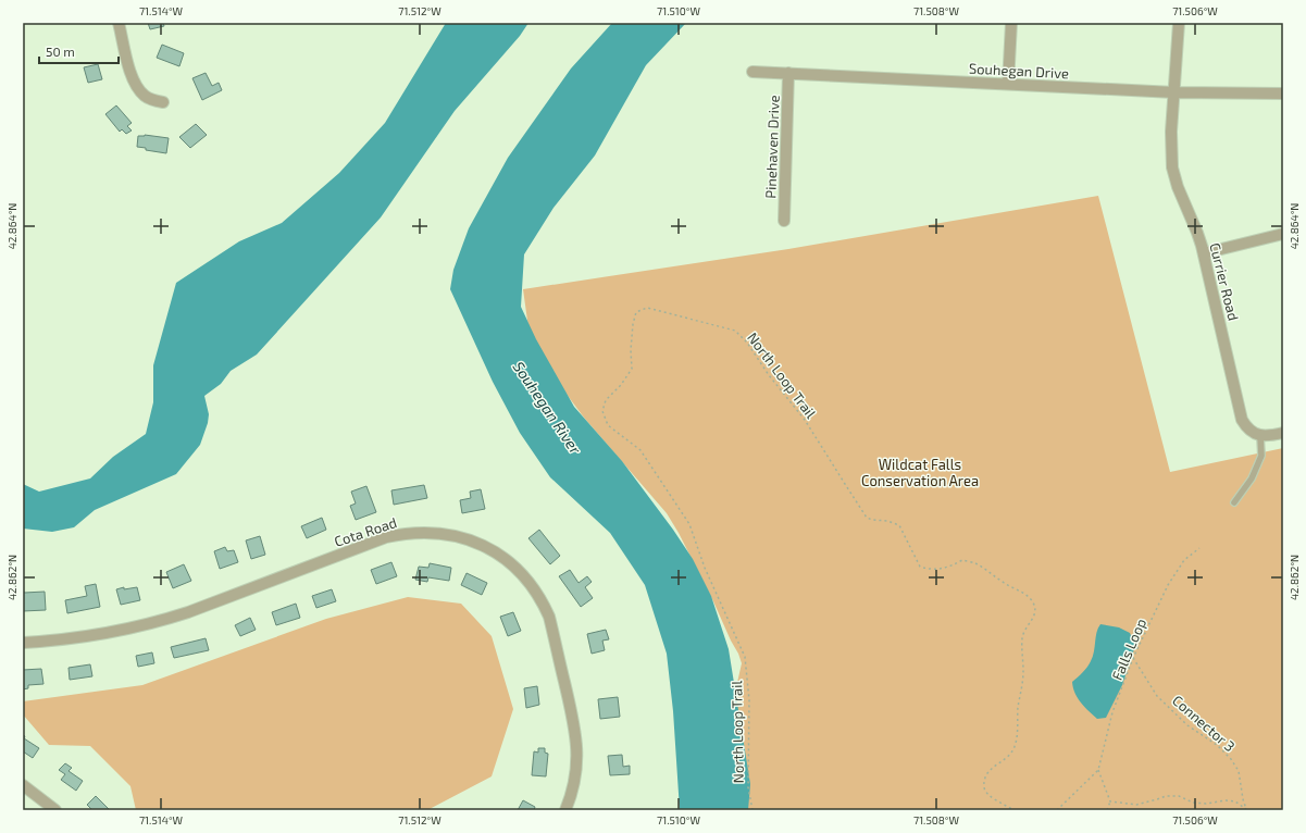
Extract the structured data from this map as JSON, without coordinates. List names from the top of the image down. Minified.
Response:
{"streets":{"street":["Souhegan Drive","Pinehaven Drive","Currier Road","Cota Road"],"path":["North Loop Trail","Falls Loop","Connector 3"]},"crossings":[["Souhegan Drive","Pinehaven Drive"],["Souhegan Drive","Currier Road"],["Falls Loop","Connector 3"]],"water":["Souhegan River"],"parks":["Wildcat Falls Conservation Area"],"scale_bar":"50 m","coordinates":["71.514°W","71.512°W","71.510°W","71.508°W","71.506°W","42.864°N","42.862°N"]}
